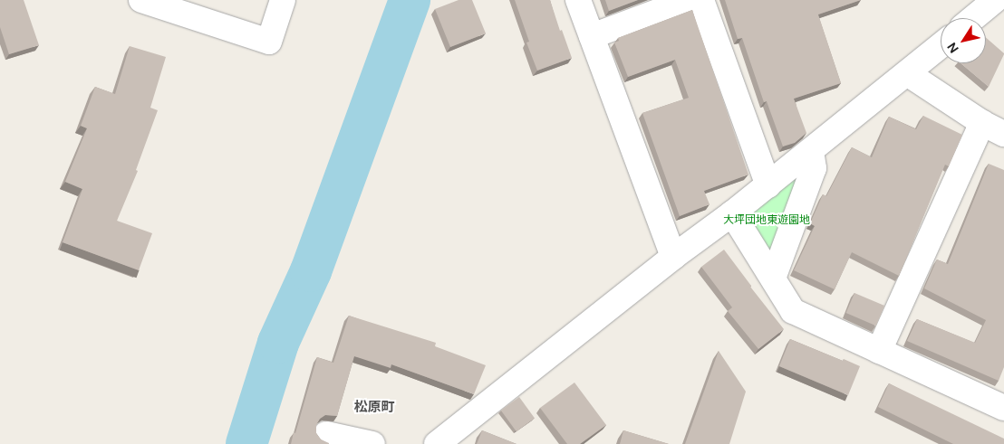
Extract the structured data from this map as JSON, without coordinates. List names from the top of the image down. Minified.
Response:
{"districts":["松原町"],"parks":["大坪団地東遊園地"],"north":"bottom left"}
